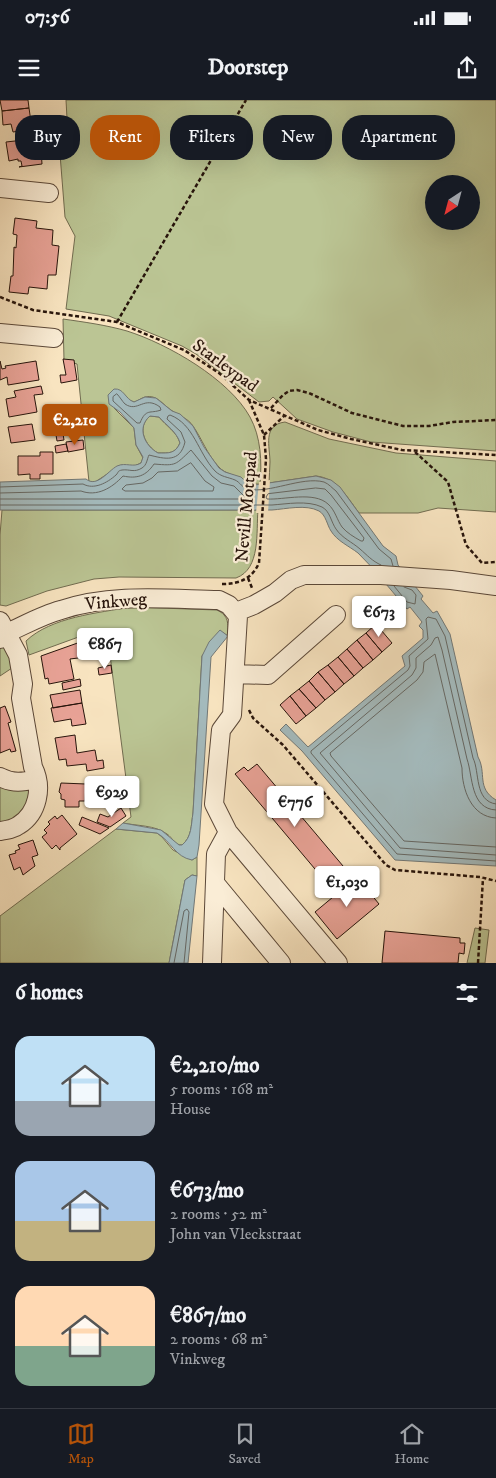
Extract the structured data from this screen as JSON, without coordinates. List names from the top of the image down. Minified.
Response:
{"streets":{"street":["Vinkweg"],"path":["Starleypad","Nevill Mottpad"]},"crossings":[["Starleypad","Nevill Mottpad"]],"north":"bottom left","page":{"status":"07:56","header":"Doorstep","chip":["Buy","Rent","Filters","New","Apartment"],"price":["€2,210","€673","€867","€929","€776","€1,030"],"heading":"6 homes","list":[{"name":"€2,210/mo","note":"5 rooms · 168 m² · House"},{"name":"€673/mo","note":"2 rooms · 52 m² · John van Vleckstraat"},{"name":"€867/mo","note":"2 rooms · 68 m² · Vinkweg"}],"tabs":["Map","Saved","Home"]}}
